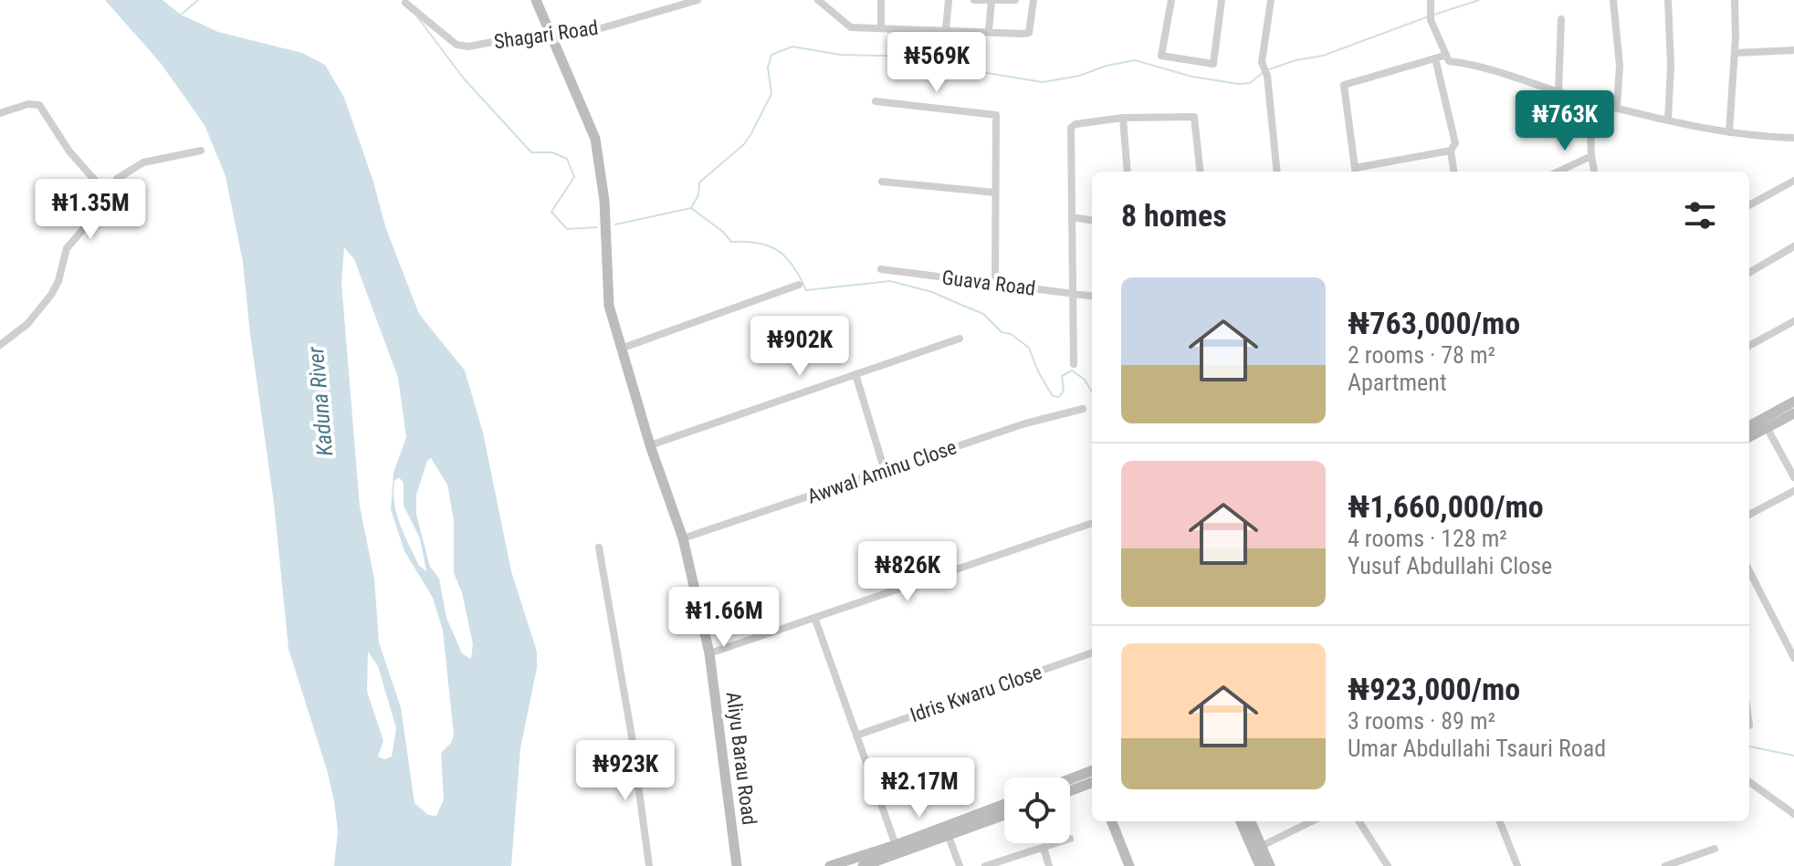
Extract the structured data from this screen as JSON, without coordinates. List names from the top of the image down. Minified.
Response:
{"streets":{"street":["Shagari Road","Guava Road","Awwal Aminu Close","Idris Kwaru Close","Aliyu Barau Road"]},"crossings":[["Shagari Road","Aliyu Barau Road"],["Awwal Aminu Close","Aliyu Barau Road"]],"water":["Kaduna River"],"page":{"price":["₦569K","₦763K","₦1.35M","₦902K","₦826K","₦1.66M","₦923K","₦2.17M"],"heading":"8 homes","list":[{"name":"₦763,000/mo","note":"2 rooms · 78 m² · Apartment"},{"name":"₦1,660,000/mo","note":"4 rooms · 128 m² · Yusuf Abdullahi Close"},{"name":"₦923,000/mo","note":"3 rooms · 89 m² · Umar Abdullahi Tsauri Road"}]}}
